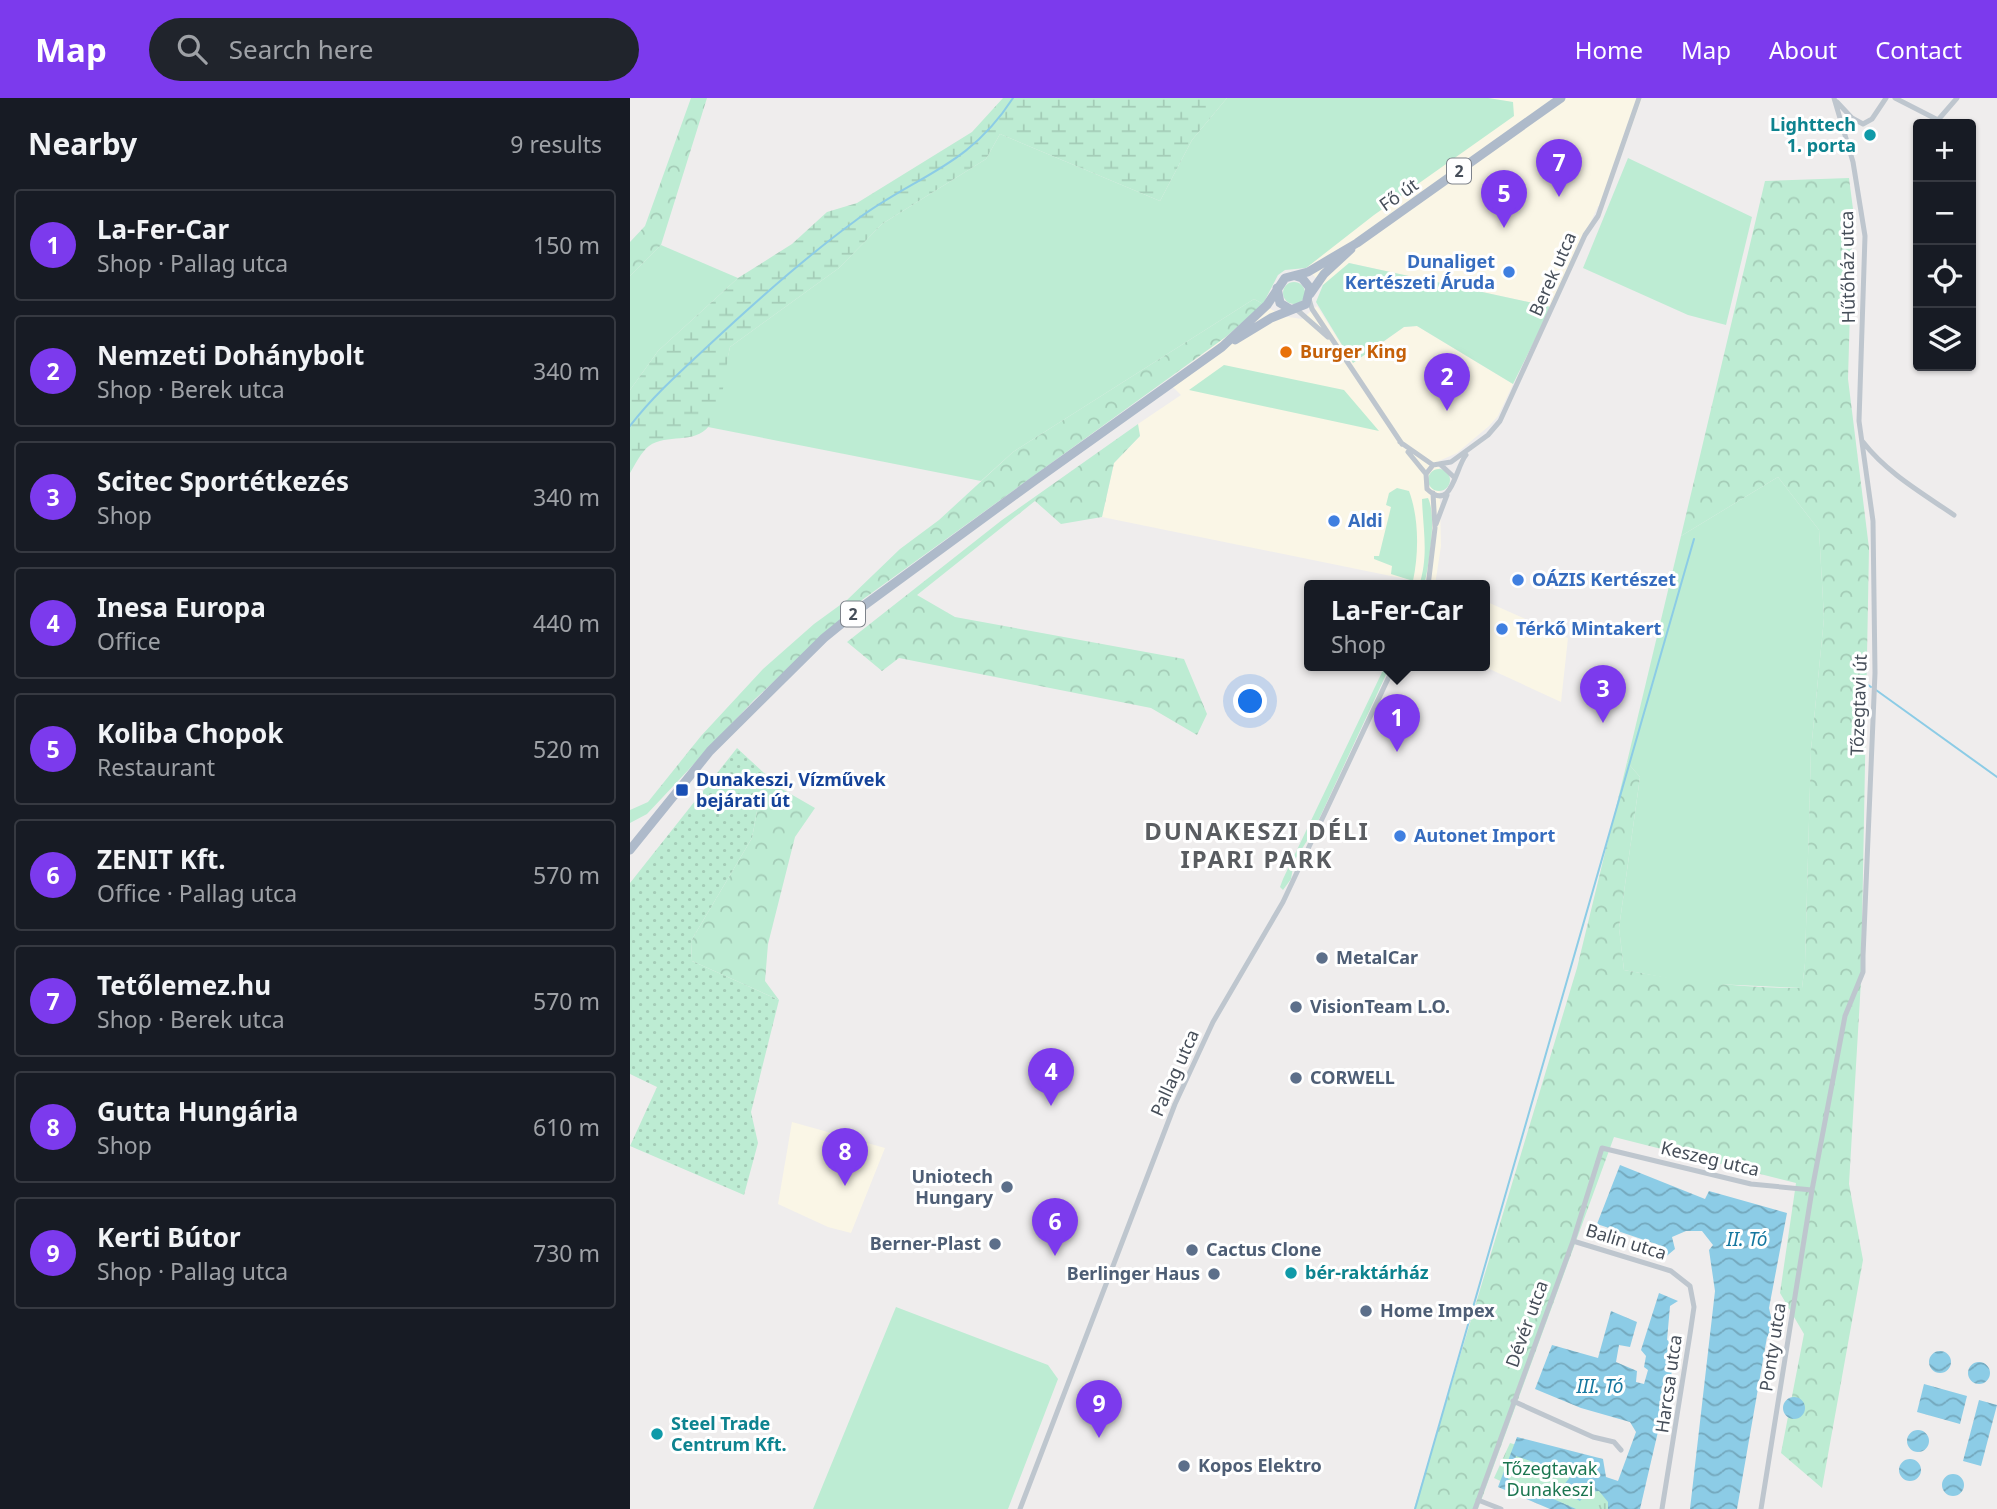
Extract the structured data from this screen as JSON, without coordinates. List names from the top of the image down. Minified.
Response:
{"streets":{"main road":["2","Fő út"],"street":["Hűtőház utca","Berek utca","Tőzegtavi út","Pallag utca","Keszeg utca","Balin utca","Dévér utca","Ponty utca","Harcsa utca"]},"crossings":[["2","Fő út"],["Hűtőház utca","Tőzegtavi út"],["Tőzegtavi út","Keszeg utca"],["Tőzegtavi út","Ponty utca"],["Keszeg utca","Dévér utca"],["Keszeg utca","Ponty utca"],["Balin utca","Dévér utca"],["Balin utca","Harcsa utca"]],"districts":["DUNAKESZI DÉLI IPARI PARK"],"water":["II. Tó","III. Tó"],"parks":["Tőzegtavak Dunakeszi"],"places":{"other":["Lighttech 1. porta","Dunaliget Kertészeti Áruda","Burger King","Aldi","OÁZIS Kertészet","Térkő Mintakert","Autonet Import","MetalCar","VisionTeam L.O.","CORWELL","Uniotech Hungary","Berner-Plast","Cactus Clone","bér-raktárház","Berlinger Haus","Home Impex","Steel Trade Centrum Kft.","Kopos Elektro"],"transit":["Dunakeszi, Vízművek bejárati út"]},"page":{"header":"Map","search":"Search here","nav":["Home","Map","About","Contact"],"heading":["Nearby","9 results"],"map_buttons":["+","−"],"pins":["7","5","2","3","1","4","8","6","9"],"list":[{"mark":"1","name":"La-Fer-Car","note":"Shop · Pallag utca","value":"150 m"},{"mark":"2","name":"Nemzeti Dohánybolt","note":"Shop · Berek utca","value":"340 m"},{"mark":"3","name":"Scitec Sportétkezés","note":"Shop","value":"340 m"},{"mark":"4","name":"Inesa Europa","note":"Office","value":"440 m"},{"mark":"5","name":"Koliba Chopok","note":"Restaurant","value":"520 m"},{"mark":"6","name":"ZENIT Kft.","note":"Office · Pallag utca","value":"570 m"},{"mark":"7","name":"Tetőlemez.hu","note":"Shop · Berek utca","value":"570 m"},{"mark":"8","name":"Gutta Hungária","note":"Shop","value":"610 m"},{"mark":"9","name":"Kerti Bútor","note":"Shop · Pallag utca","value":"730 m"}],"popup":["La-Fer-Car","Shop"]}}
